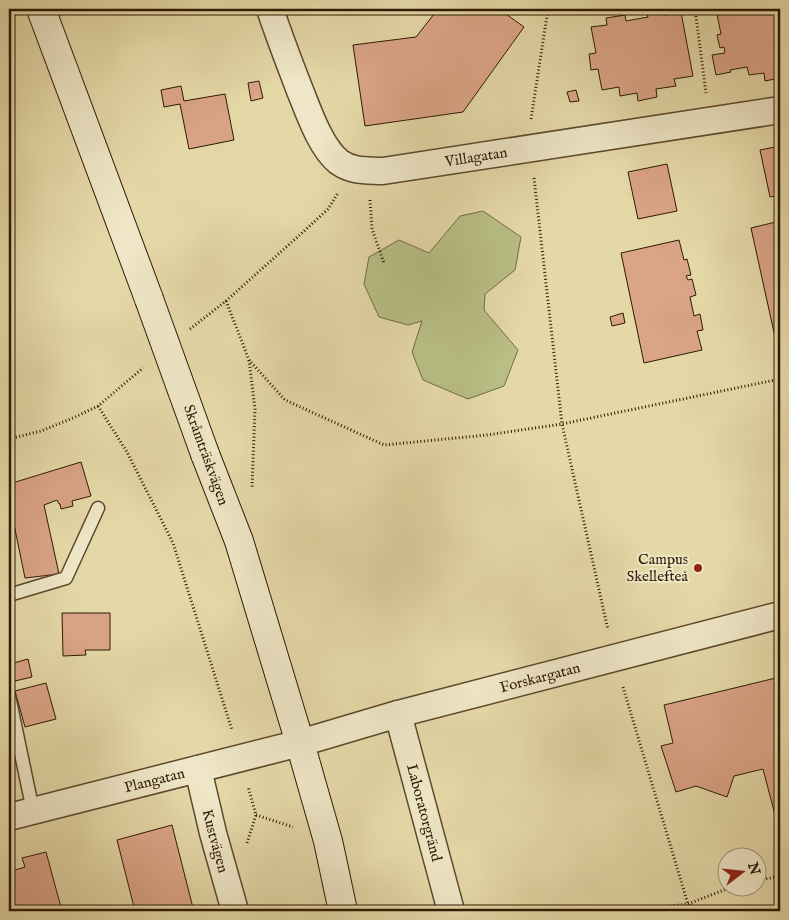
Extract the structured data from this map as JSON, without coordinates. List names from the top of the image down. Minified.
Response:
{"streets":{"main road":["Skråmträskvägen"],"street":["Villagatan","Forskargatan","Plangatan","Laboratorgränd","Kustvägen"]},"crossings":[["Skråmträskvägen","Forskargatan"],["Skråmträskvägen","Plangatan"],["Forskargatan","Plangatan"],["Forskargatan","Laboratorgränd"],["Plangatan","Kustvägen"]],"places":["Campus Skellefteå"],"north":"right"}
